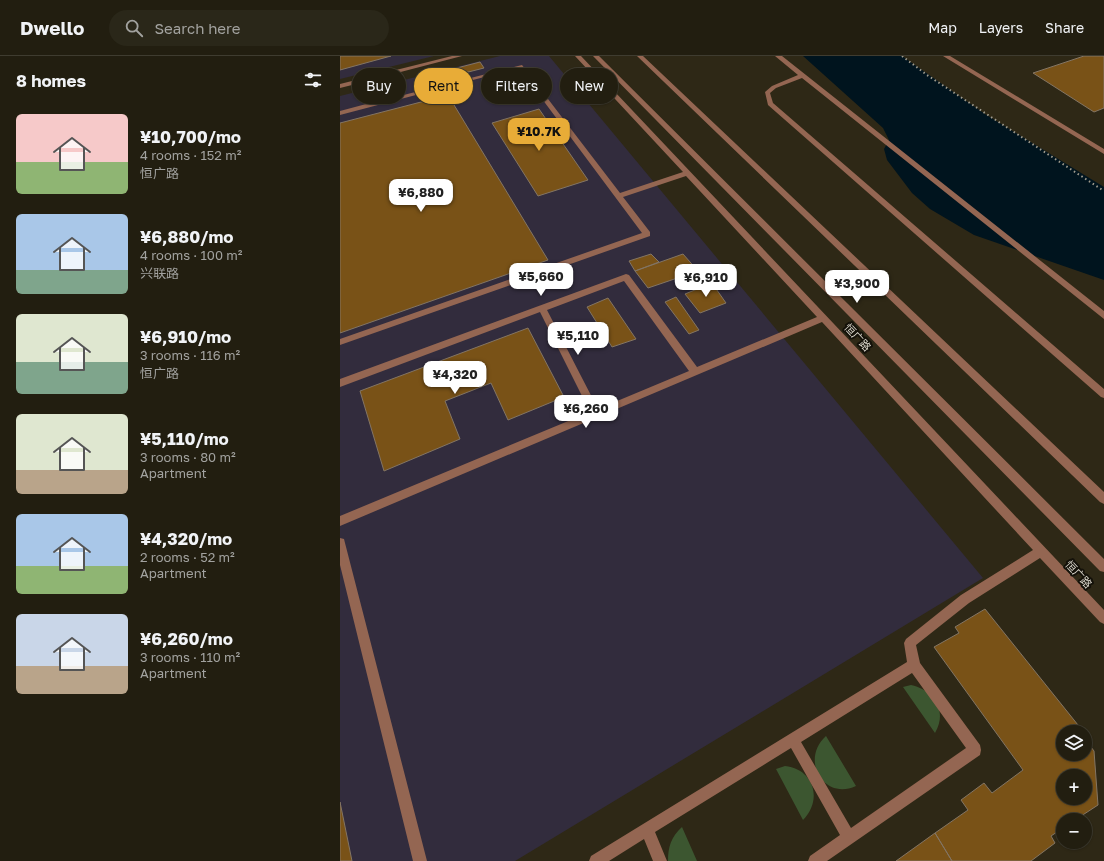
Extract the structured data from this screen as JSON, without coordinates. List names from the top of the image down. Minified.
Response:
{"streets":{"street":["恒广路"]},"page":{"header":"Dwello","search":"Search here","nav":["Map","Layers","Share"],"heading":"8 homes","chip":["Buy","Rent","Filters","New"],"list":[{"name":"¥10,700/mo","note":"4 rooms · 152 m² · 恒广路"},{"name":"¥6,880/mo","note":"4 rooms · 100 m² · 兴联路"},{"name":"¥6,910/mo","note":"3 rooms · 116 m² · 恒广路"},{"name":"¥5,110/mo","note":"3 rooms · 80 m² · Apartment"},{"name":"¥4,320/mo","note":"2 rooms · 52 m² · Apartment"},{"name":"¥6,260/mo","note":"3 rooms · 110 m² · Apartment"}],"price":["¥10.7K","¥6,880","¥5,660","¥6,910","¥3,900","¥5,110","¥4,320","¥6,260"],"map_buttons":["+","−"]}}
